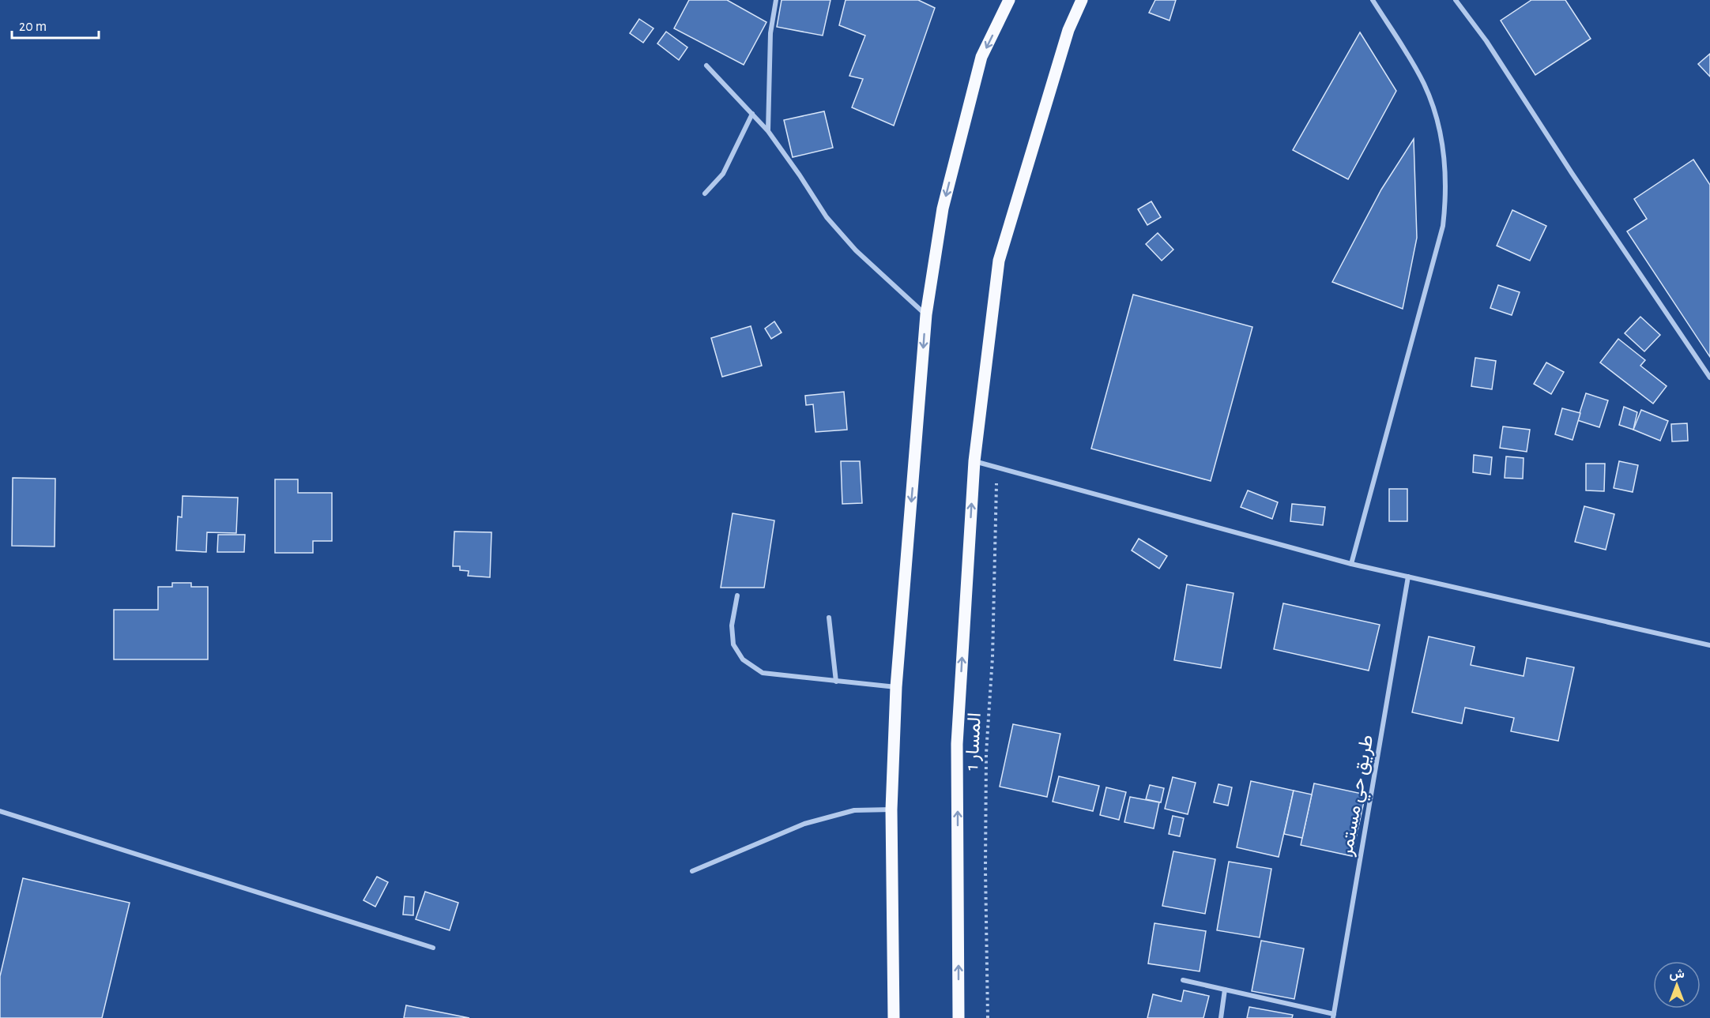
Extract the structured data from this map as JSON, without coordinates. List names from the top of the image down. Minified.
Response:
{"streets":{"street":["طريق حي مستمر"],"path":["المسار 1"]},"scale_bar":"20 m","north":"top"}
